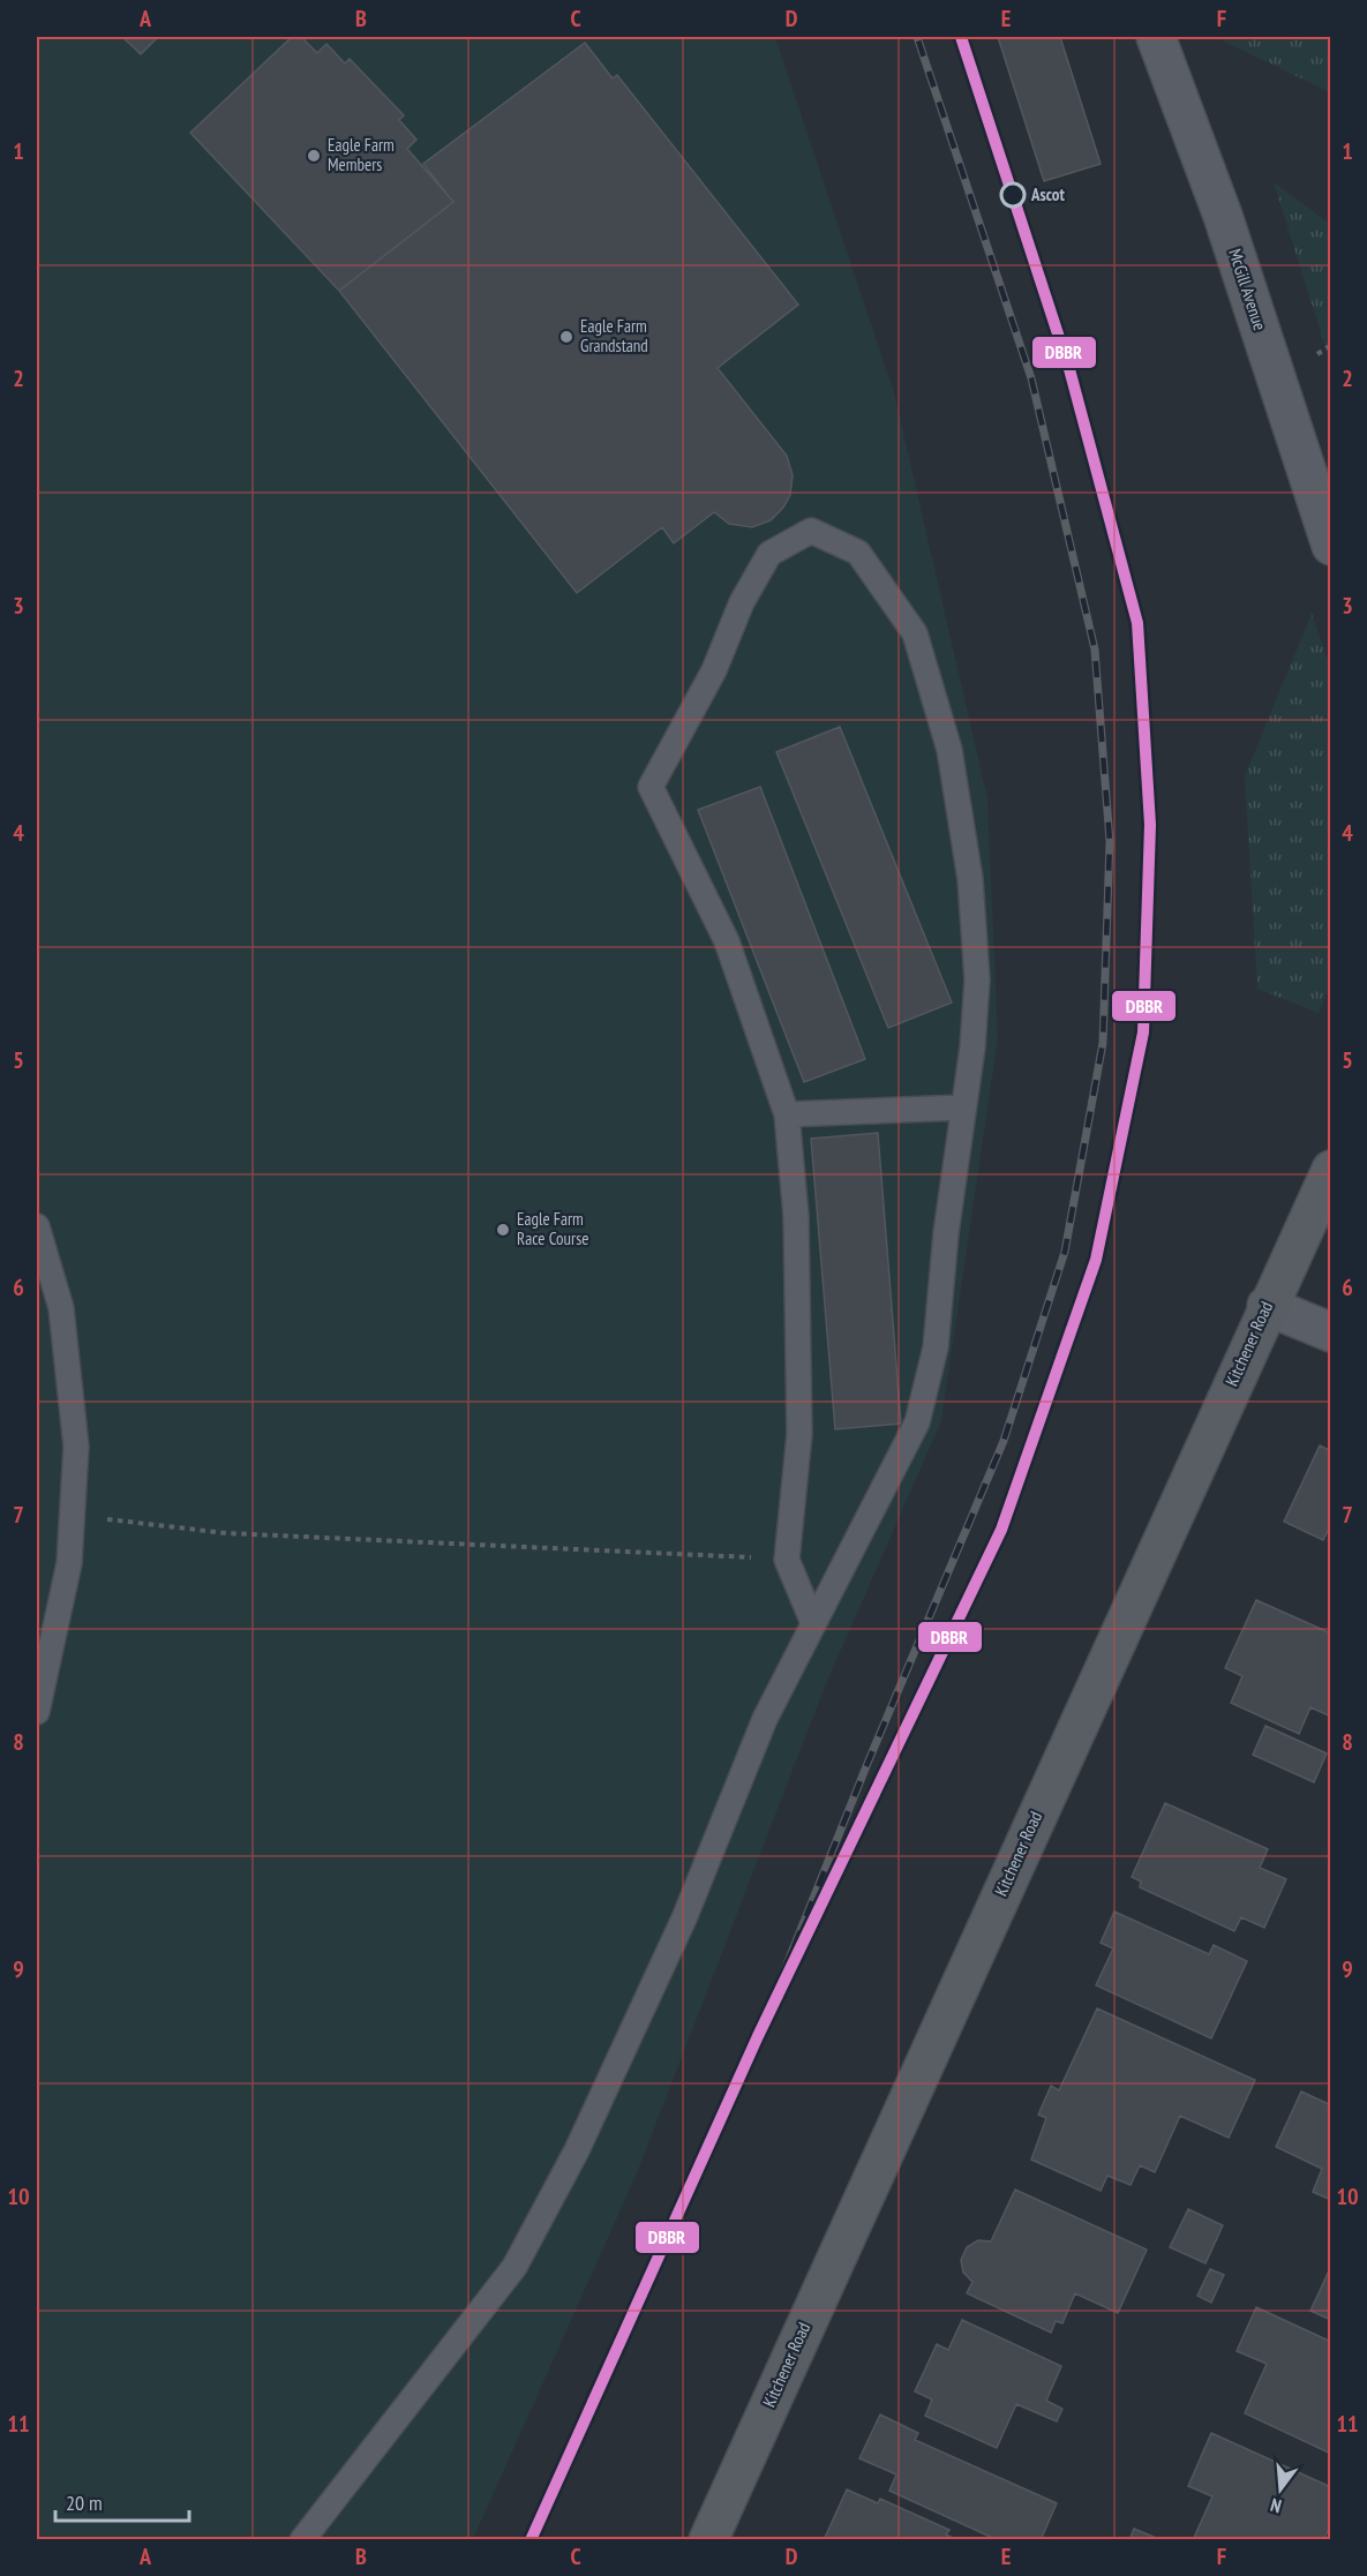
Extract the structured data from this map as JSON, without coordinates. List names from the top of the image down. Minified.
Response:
{"streets":{"main road":["Kitchener Road"],"street":["McGill Avenue"]},"places":["Eagle Farm Members","Ascot","Eagle Farm Grandstand","Eagle Farm Race Course"],"lines":["transit line DBBR"],"scale_bar":"20 m","north":"bottom","grid":{"columns":["A","B","C","D","E","F"],"rows":["1","2","3","4","5","6","7","8","9","10","11"]}}
